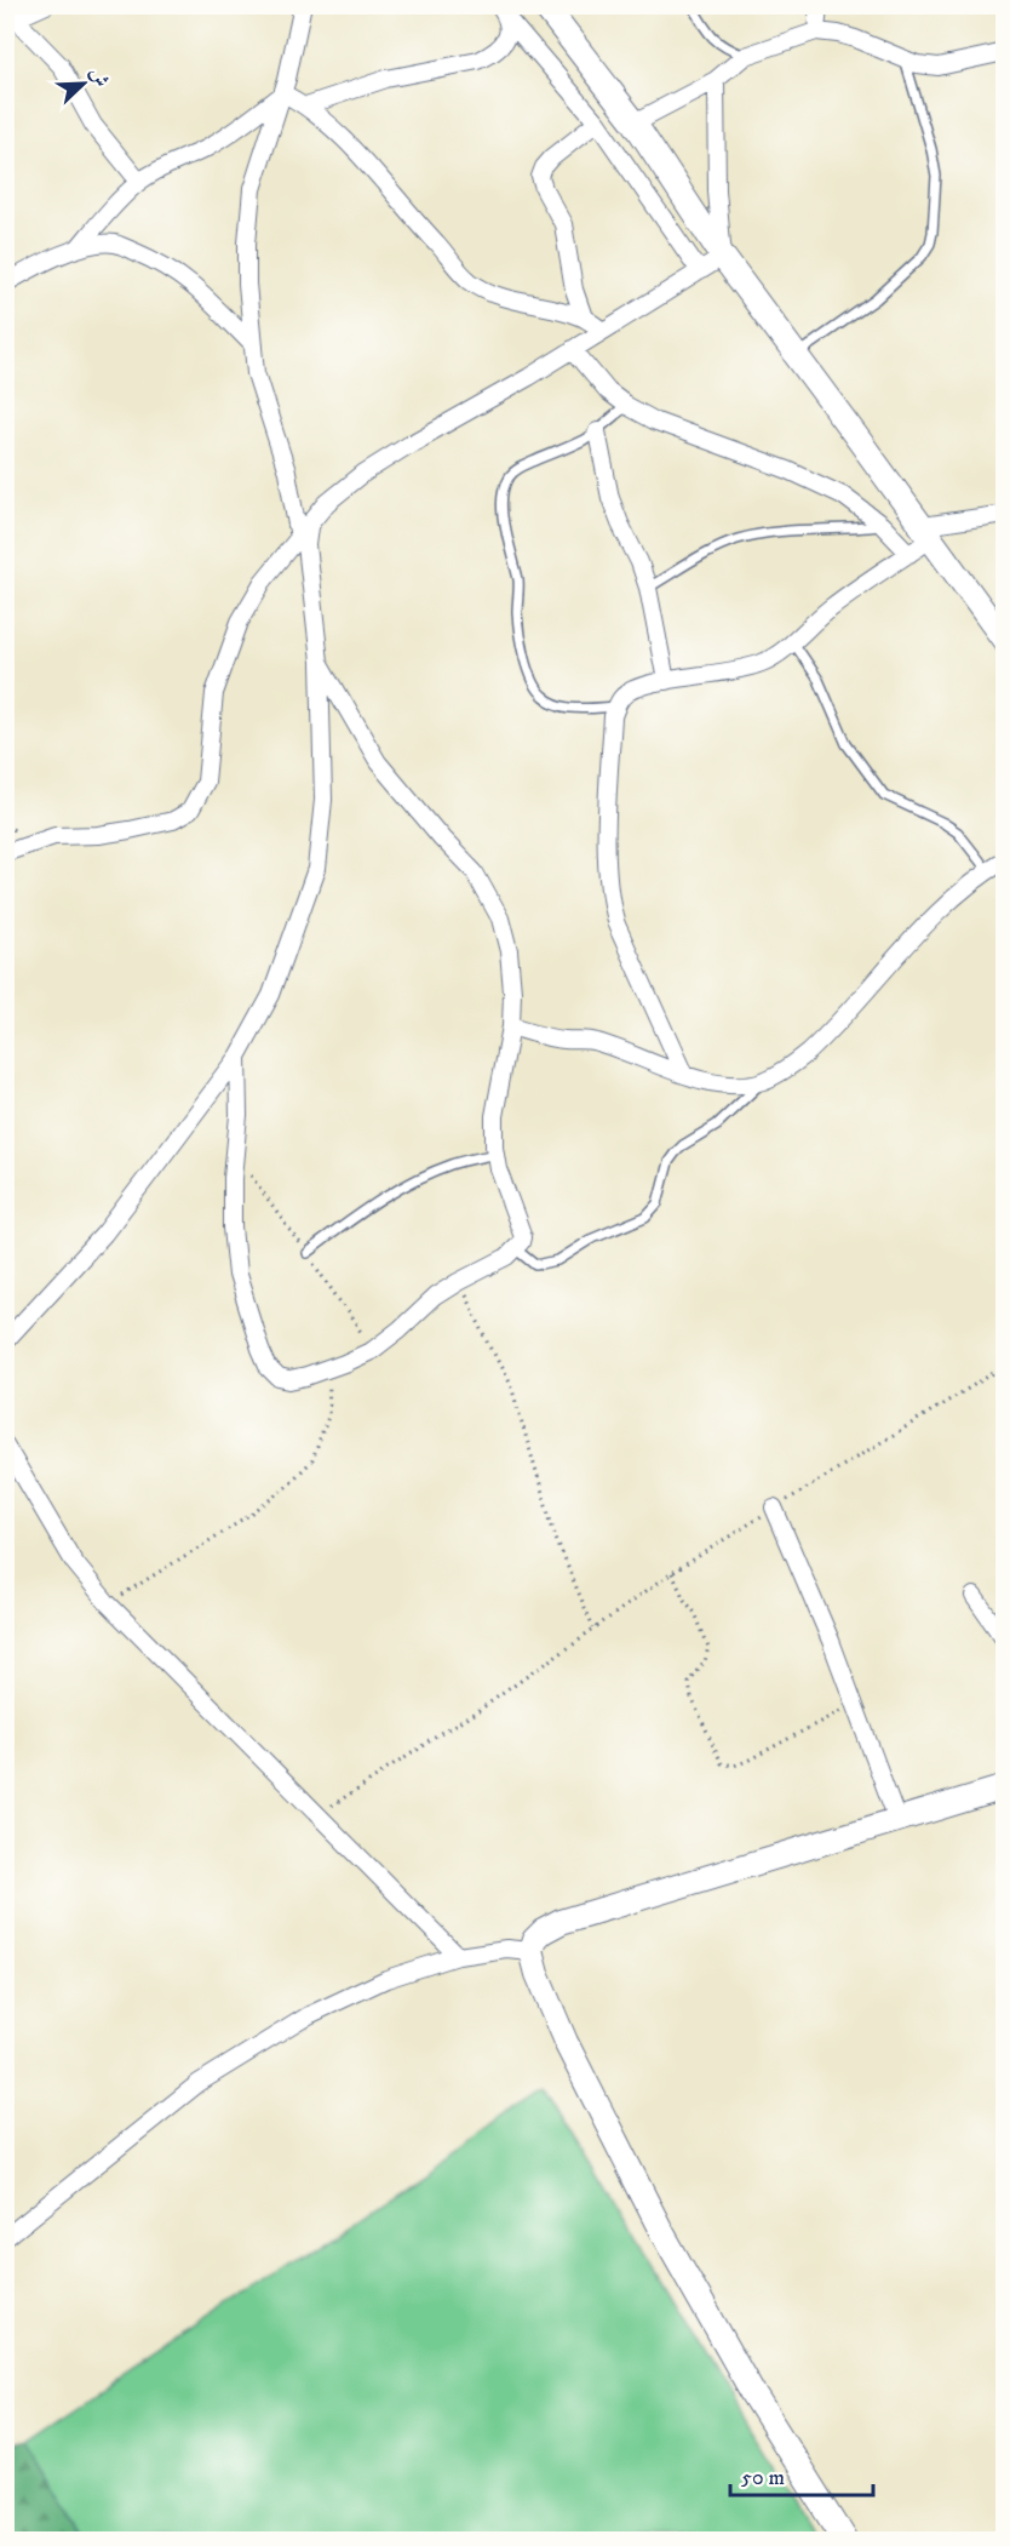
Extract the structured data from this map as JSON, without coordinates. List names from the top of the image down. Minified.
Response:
{"scale_bar":"50 m","north":"top right"}
